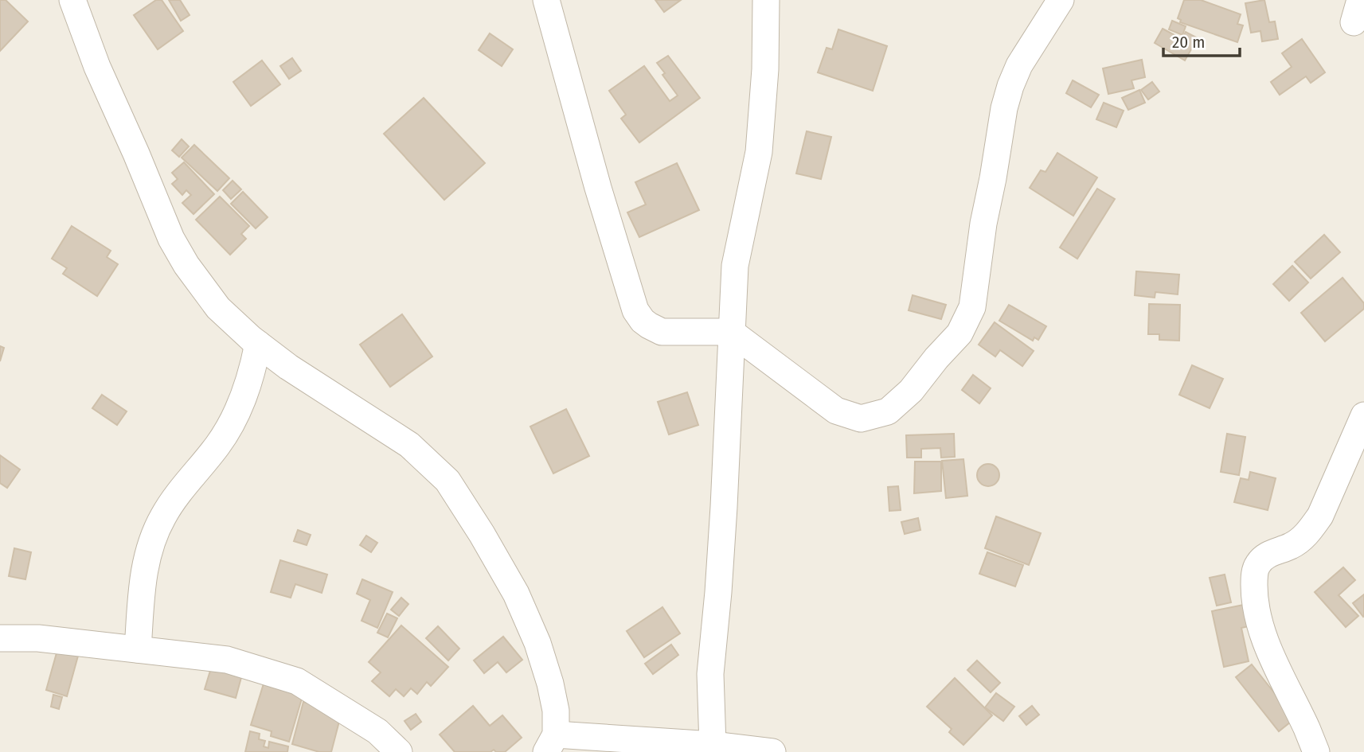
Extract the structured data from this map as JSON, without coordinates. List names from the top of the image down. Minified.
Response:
{"scale_bar":"20 m"}
